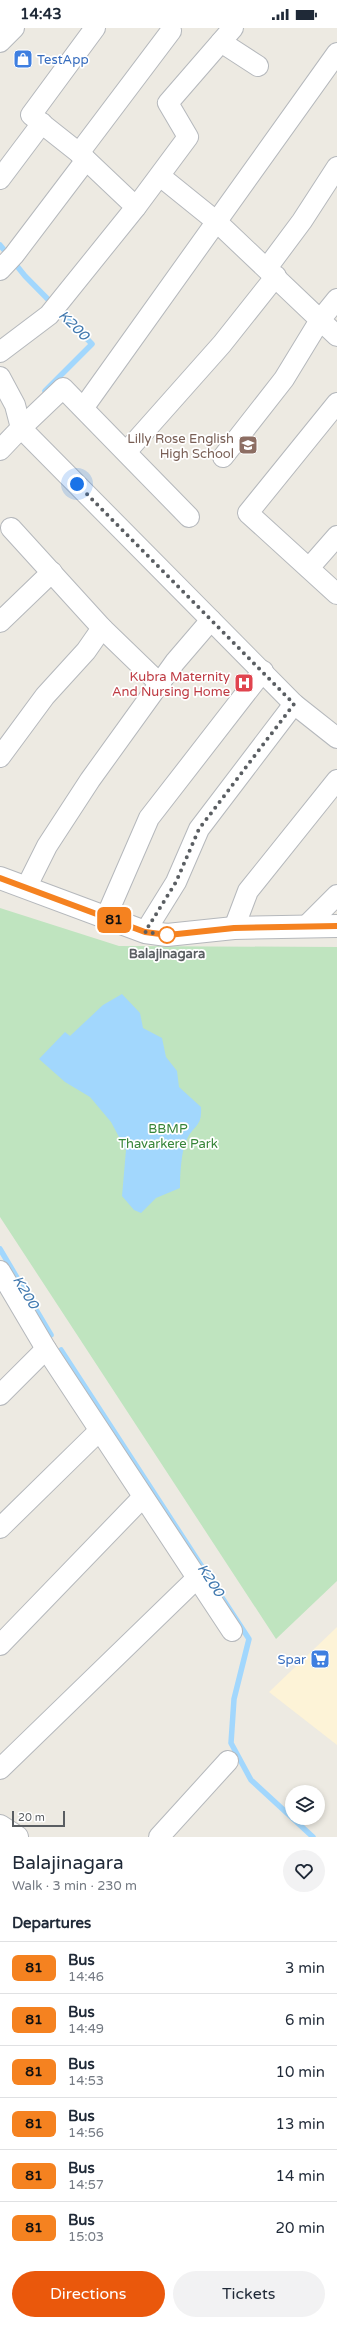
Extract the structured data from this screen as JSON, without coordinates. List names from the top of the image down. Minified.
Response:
{"water":["K200"],"parks":["BBMP Thavarkere Park"],"places":{"shop":["TestApp"],"school or university":["Lilly Rose English High School"],"hospital":["Kubra Maternity And Nursing Home"],"other":["Balajinagara"],"supermarket":["Spar"]},"lines":["bus line 81"],"scale_bar":"20 m","page":{"status":"14:43","on_map":"81","scale":"20 m","heading":[["Balajinagara","Walk · 3 min · 230 m"],"Departures"],"list":[{"mark":"81","name":"Bus","note":"14:46","value":"3 min"},{"mark":"81","name":"Bus","note":"14:49","value":"6 min"},{"mark":"81","name":"Bus","note":"14:53","value":"10 min"},{"mark":"81","name":"Bus","note":"14:56","value":"13 min"},{"mark":"81","name":"Bus","note":"14:57","value":"14 min"},{"mark":"81","name":"Bus","note":"15:03","value":"20 min"}],"buttons":["Directions","Tickets"]}}
